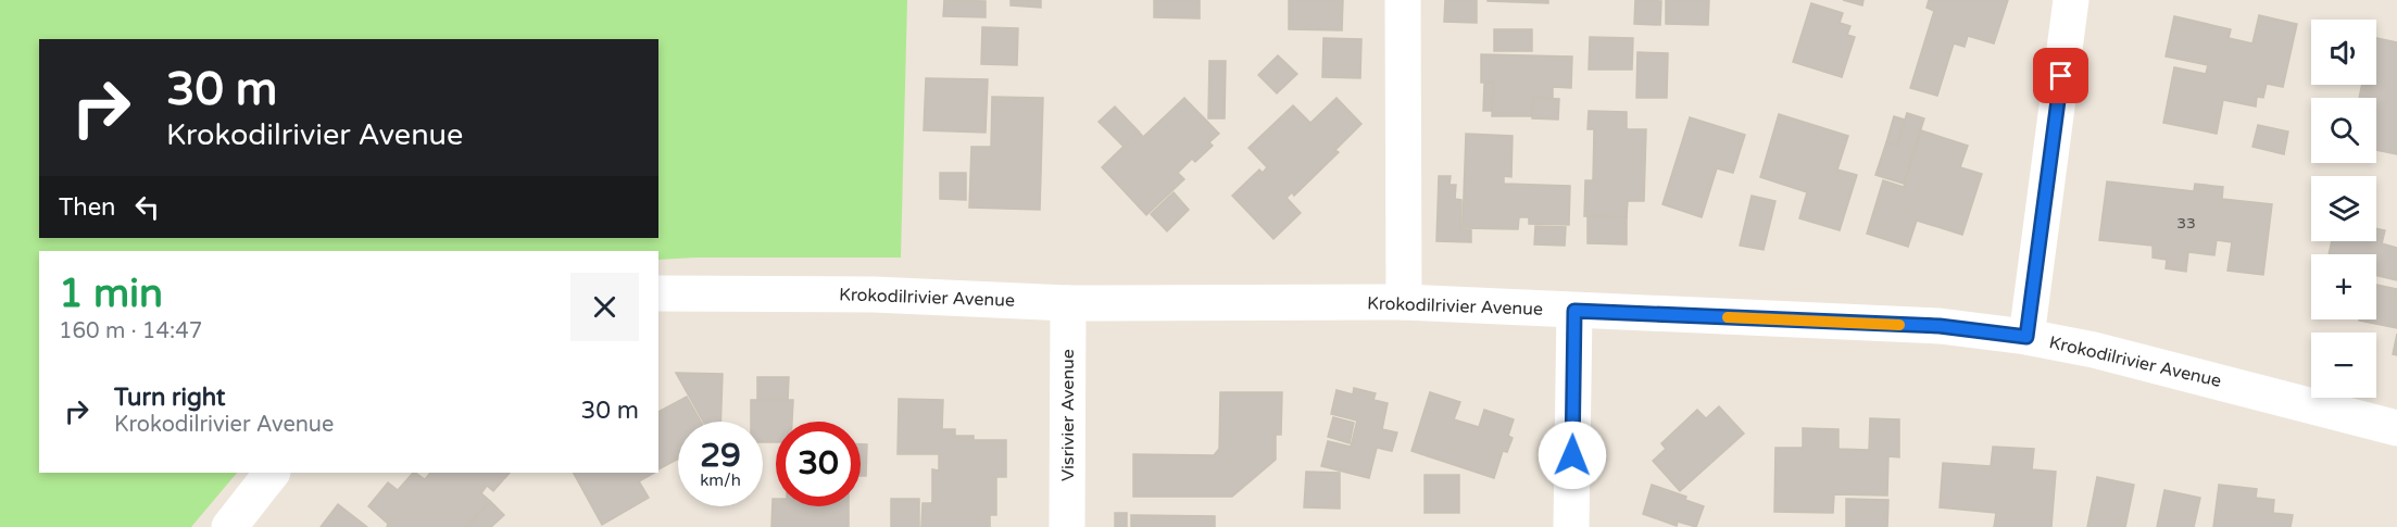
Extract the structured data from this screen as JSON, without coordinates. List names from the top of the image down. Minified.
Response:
{"streets":{"street":["Krokodilrivier Avenue","Visrivier Avenue"]},"crossings":[["Krokodilrivier Avenue","Visrivier Avenue"]],"house_numbers":["33"],"page":{"map_buttons":["+","−"],"turn":["30 m","Krokodilrivier Avenue"],"then":"Then","heading":["1 min","160 m · 14:47"],"list":[{"name":"Turn right","note":"Krokodilrivier Avenue","value":"30 m"}],"speed":"29 km/h","limit":"30"}}
